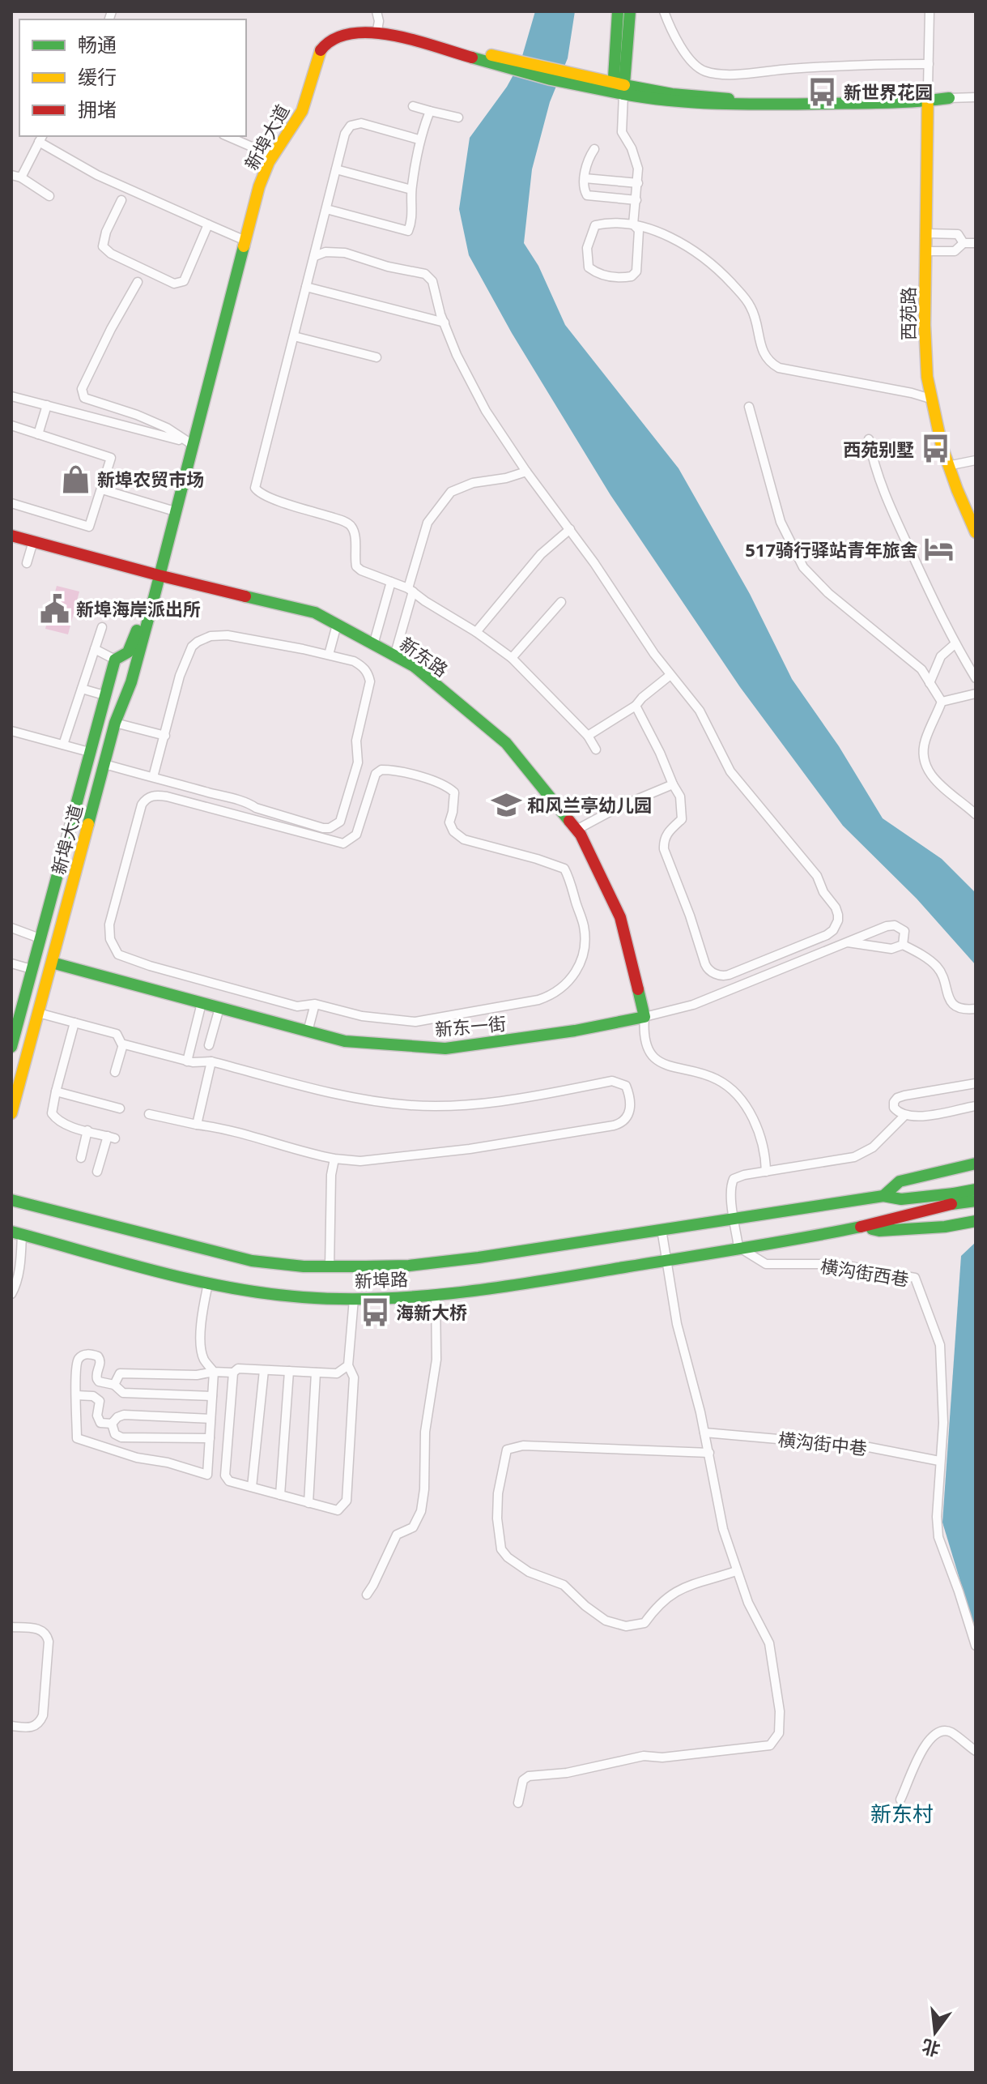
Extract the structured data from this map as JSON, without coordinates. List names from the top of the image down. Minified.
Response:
{"streets":{"main road":["新埠大道","西苑路","新东路","新东一街","新埠路"],"street":["横沟街西巷","横沟街中巷"]},"crossings":[["新埠大道","新东路"],["新埠大道","新东一街"],["新东路","新东一街"],["横沟街西巷","新埠路"],["横沟街西巷","横沟街中巷"]],"districts":["新东村"],"places":{"bus stop":["新世界花园","西苑别墅","海新大桥"],"shop":["新埠农贸市场"],"hotel":["517骑行驿站青年旅舍"],"public building":["新埠海岸派出所"],"school or university":["和风兰亭幼儿园"]},"legend":["畅通","缓行","拥堵"],"north":"bottom"}
